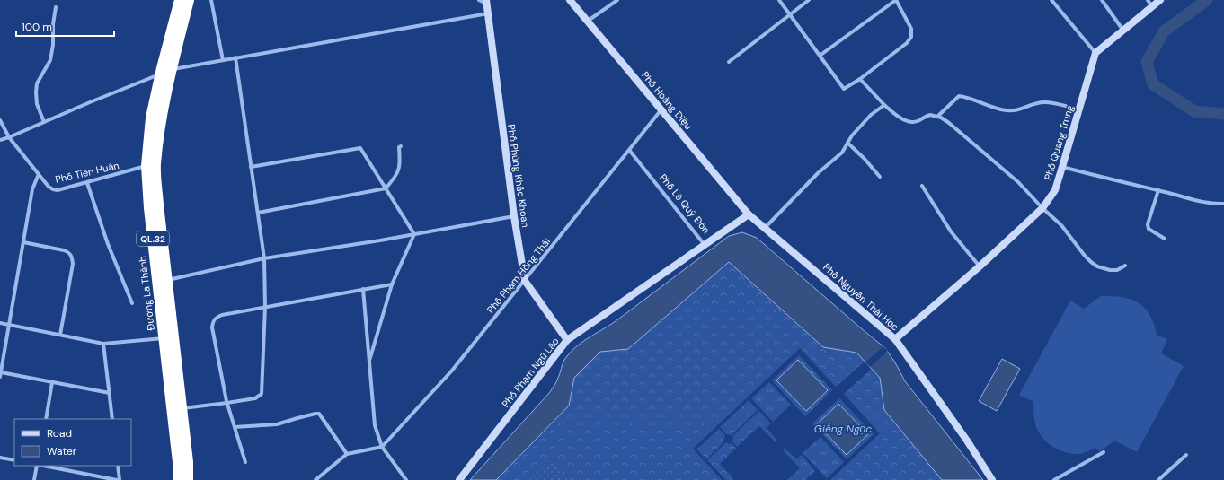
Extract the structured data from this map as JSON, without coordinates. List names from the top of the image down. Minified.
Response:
{"streets":{"highway":["QL.32","Đường La Thành"],"main road":["Phố Hoàng Diệu","Phố Quang Trung","Phố Phùng Khắc Khoan","Phố Lê Quý Đôn","Phố Nguyễn Thái Học","Phố Phạm Ngũ Lão"],"street":["Phố Tiền Huân","Phố Phạm Hồng Thái"]},"crossings":[["Phố Hoàng Diệu","Phố Lê Quý Đôn"],["Phố Hoàng Diệu","Phố Phạm Hồng Thái"],["Phố Hoàng Diệu","Phố Nguyễn Thái Học"],["Phố Quang Trung","Phố Nguyễn Thái Học"],["Phố Tiền Huân","Đường La Thành"],["Phố Phùng Khắc Khoan","Phố Phạm Hồng Thái"],["Phố Phùng Khắc Khoan","Phố Phạm Ngũ Lão"],["Phố Lê Quý Đôn","Phố Phạm Hồng Thái"],["Phố Lê Quý Đôn","Phố Nguyễn Thái Học"],["Phố Lê Quý Đôn","Phố Phạm Ngũ Lão"]],"water":["Giếng Ngọc"],"legend":["Road","Water"],"scale_bar":"100 m"}
